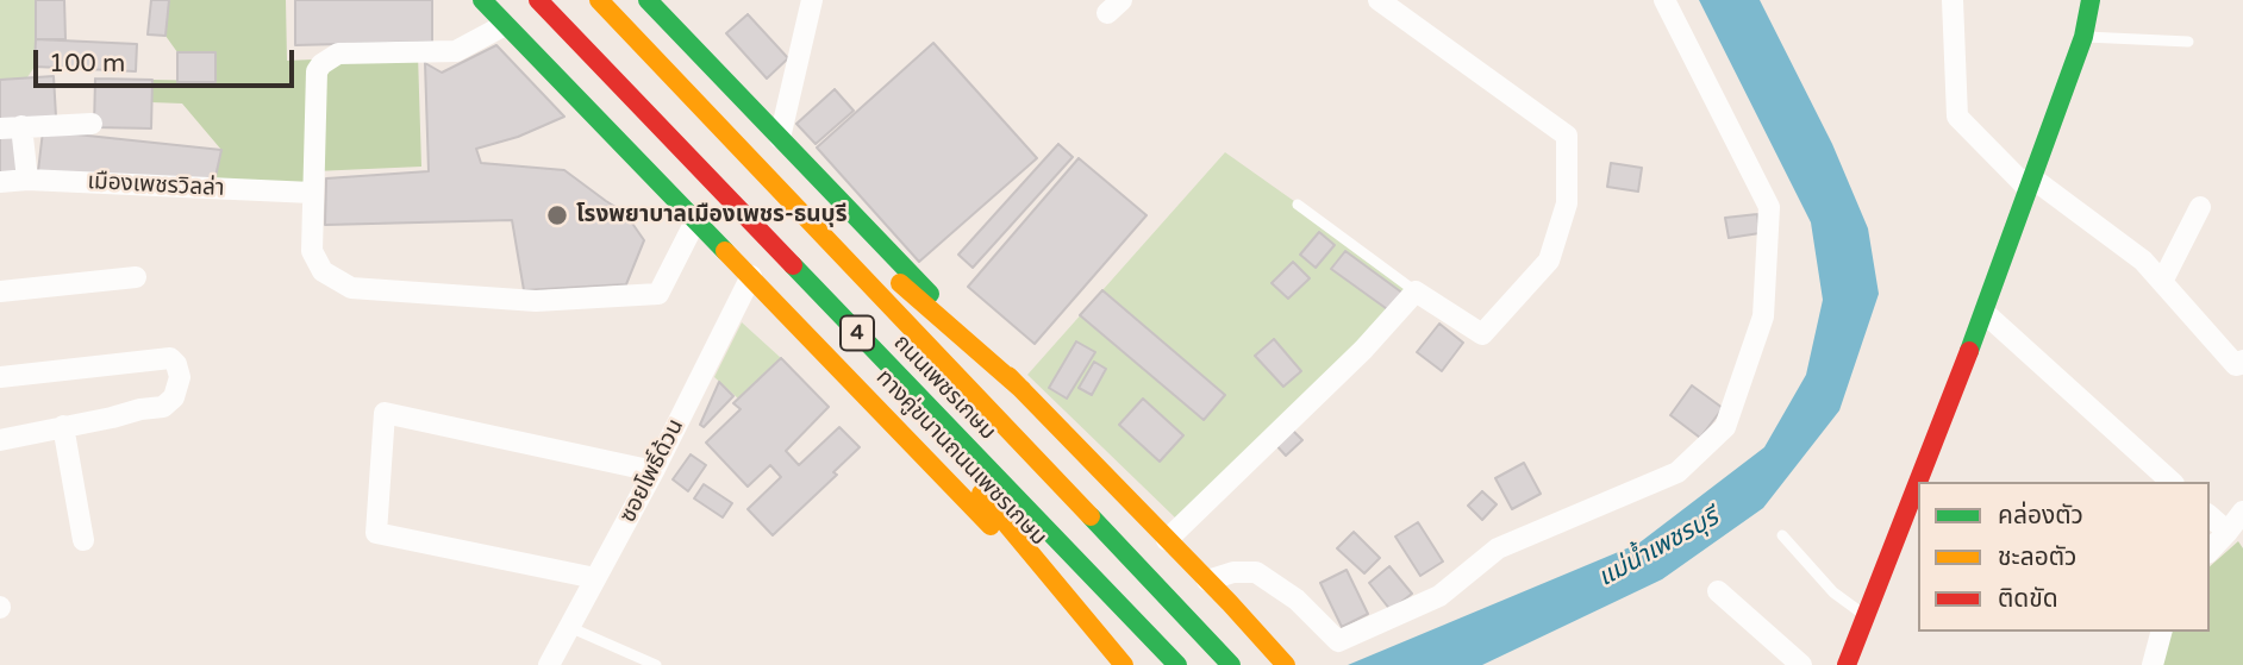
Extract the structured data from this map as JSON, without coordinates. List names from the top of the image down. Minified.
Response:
{"streets":{"main road":["4","ถนนเพชรเกษม","ทางคู่ขนานถนนเพชรเกษม"],"street":["เมืองเพชรวิลล่า","ซอยโพธิ์ด้วน"]},"crossings":[["ทางคู่ขนานถนนเพชรเกษม","ซอยโพธิ์ด้วน"]],"water":["แม่น้ำเพชรบุรี"],"places":["โรงพยาบาลเมืองเพชร-ธนบุรี"],"legend":["คล่องตัว","ชะลอตัว","ติดขัด"],"scale_bar":"100 m"}
